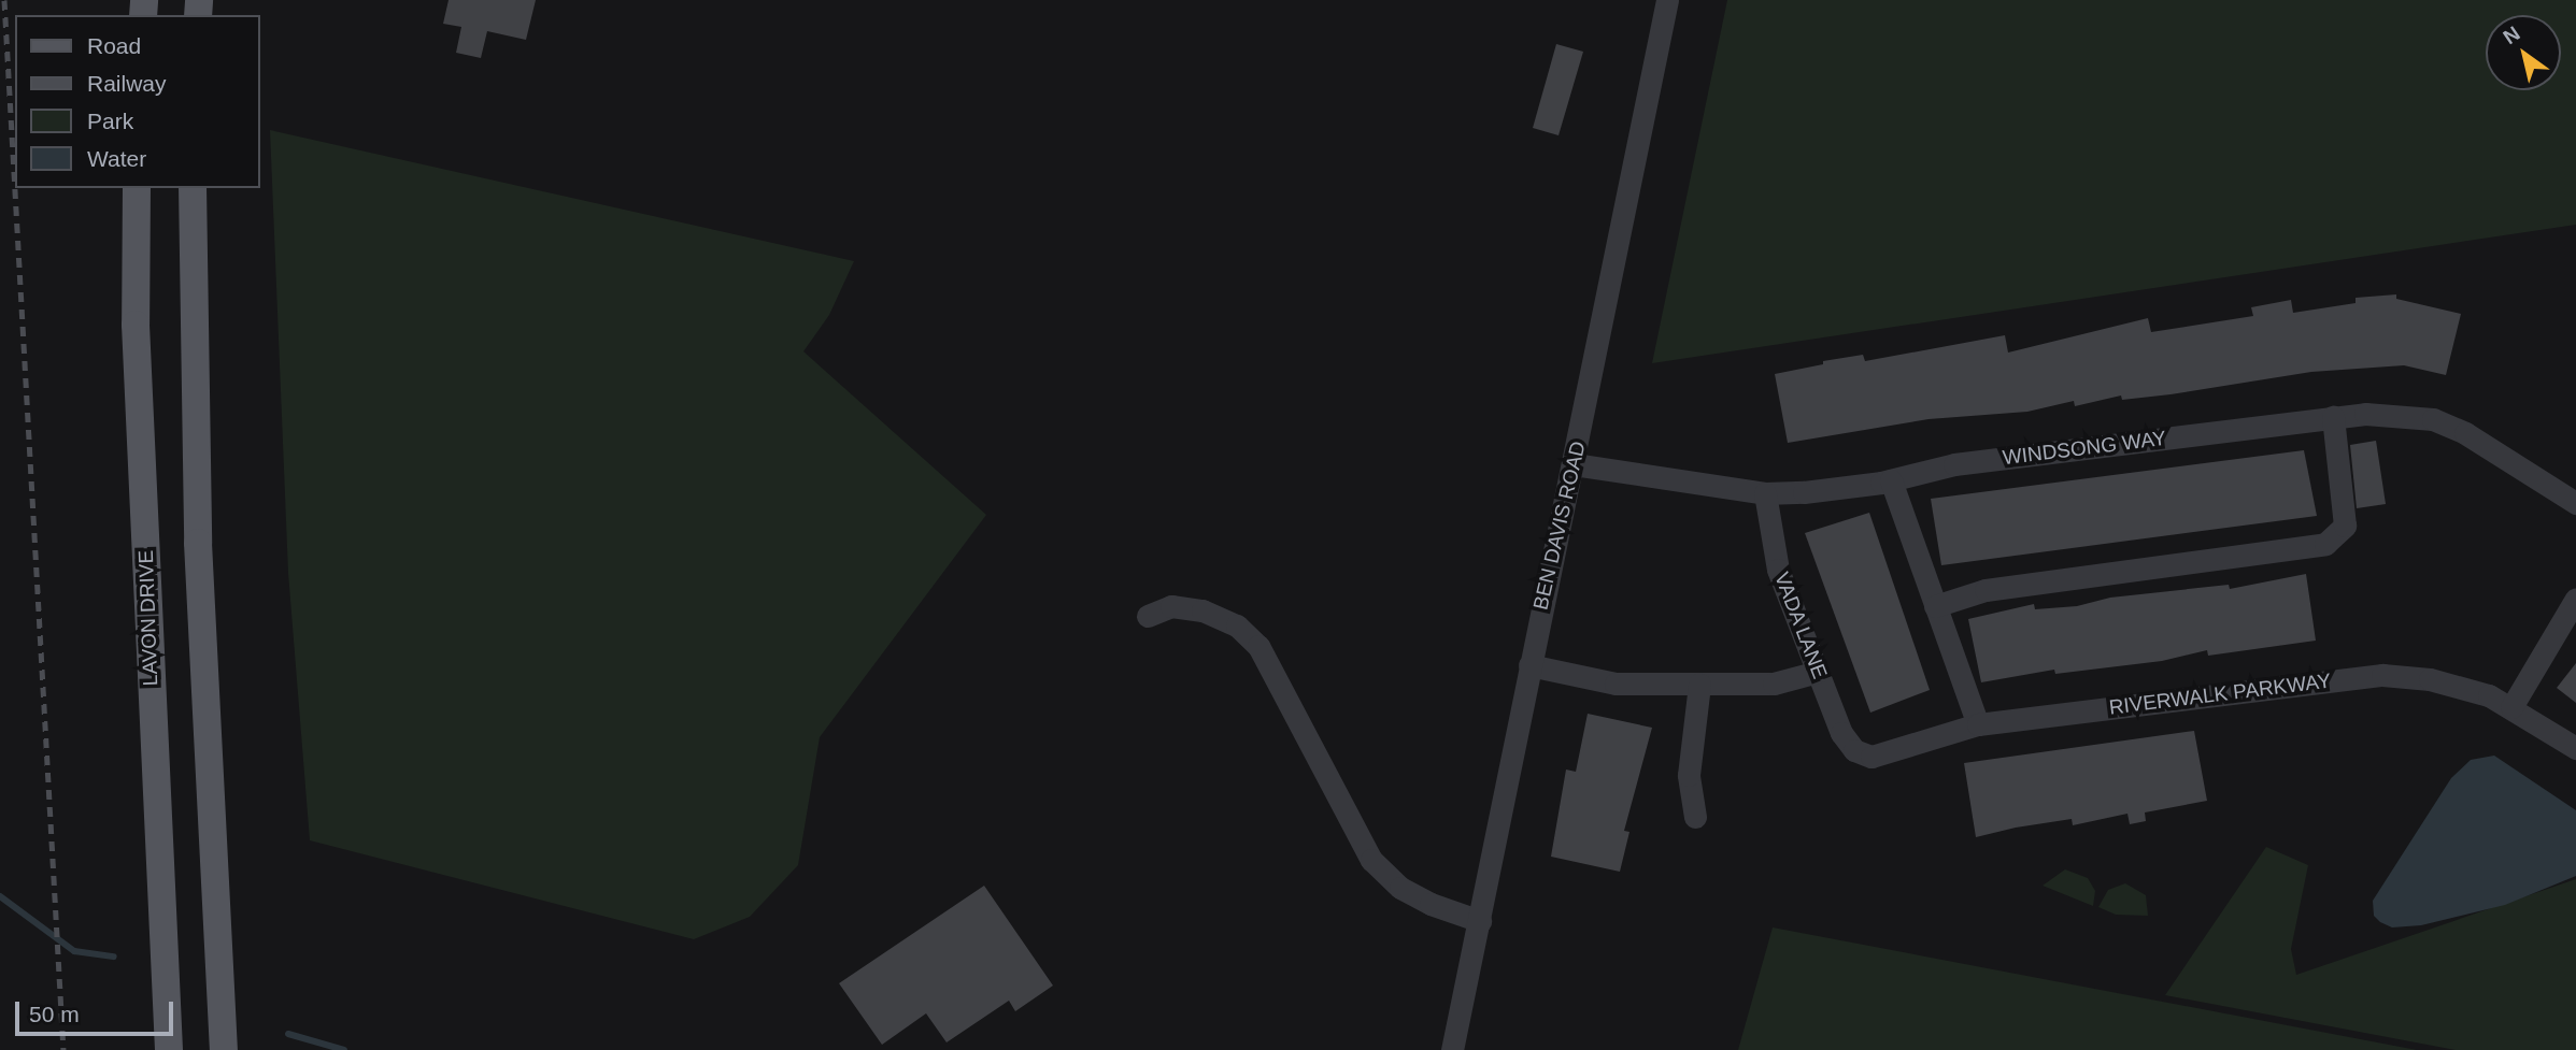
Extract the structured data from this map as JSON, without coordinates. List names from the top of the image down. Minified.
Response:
{"streets":{"main road":["LAVON DRIVE"],"street":["WINDSONG WAY","BEN DAVIS ROAD","VADA LANE","RIVERWALK PARKWAY"]},"crossings":[["WINDSONG WAY","BEN DAVIS ROAD"],["WINDSONG WAY","VADA LANE"],["VADA LANE","RIVERWALK PARKWAY"]],"legend":["Road","Railway","Park","Water"],"scale_bar":"50 m","north":"top left"}
